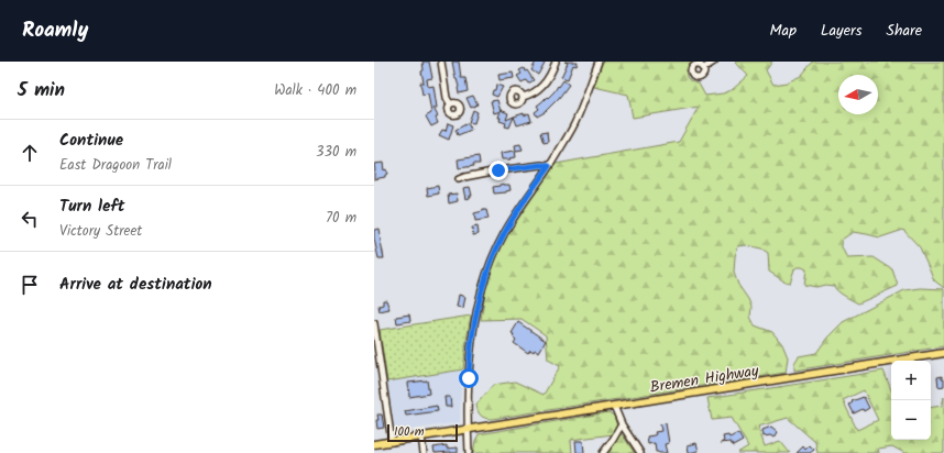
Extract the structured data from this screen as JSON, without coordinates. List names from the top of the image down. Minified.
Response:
{"streets":{"main road":["Bremen Highway"]},"scale_bar":"100 m","north":"left","page":{"header":"Roamly","nav":["Map","Layers","Share"],"heading":["5 min","Walk · 400 m"],"list":[["Continue","East Dragoon Trail","330 m"],["Turn left","Victory Street","70 m"],"Arrive at destination"],"map_buttons":["+","−"],"scale":"100 m"}}
